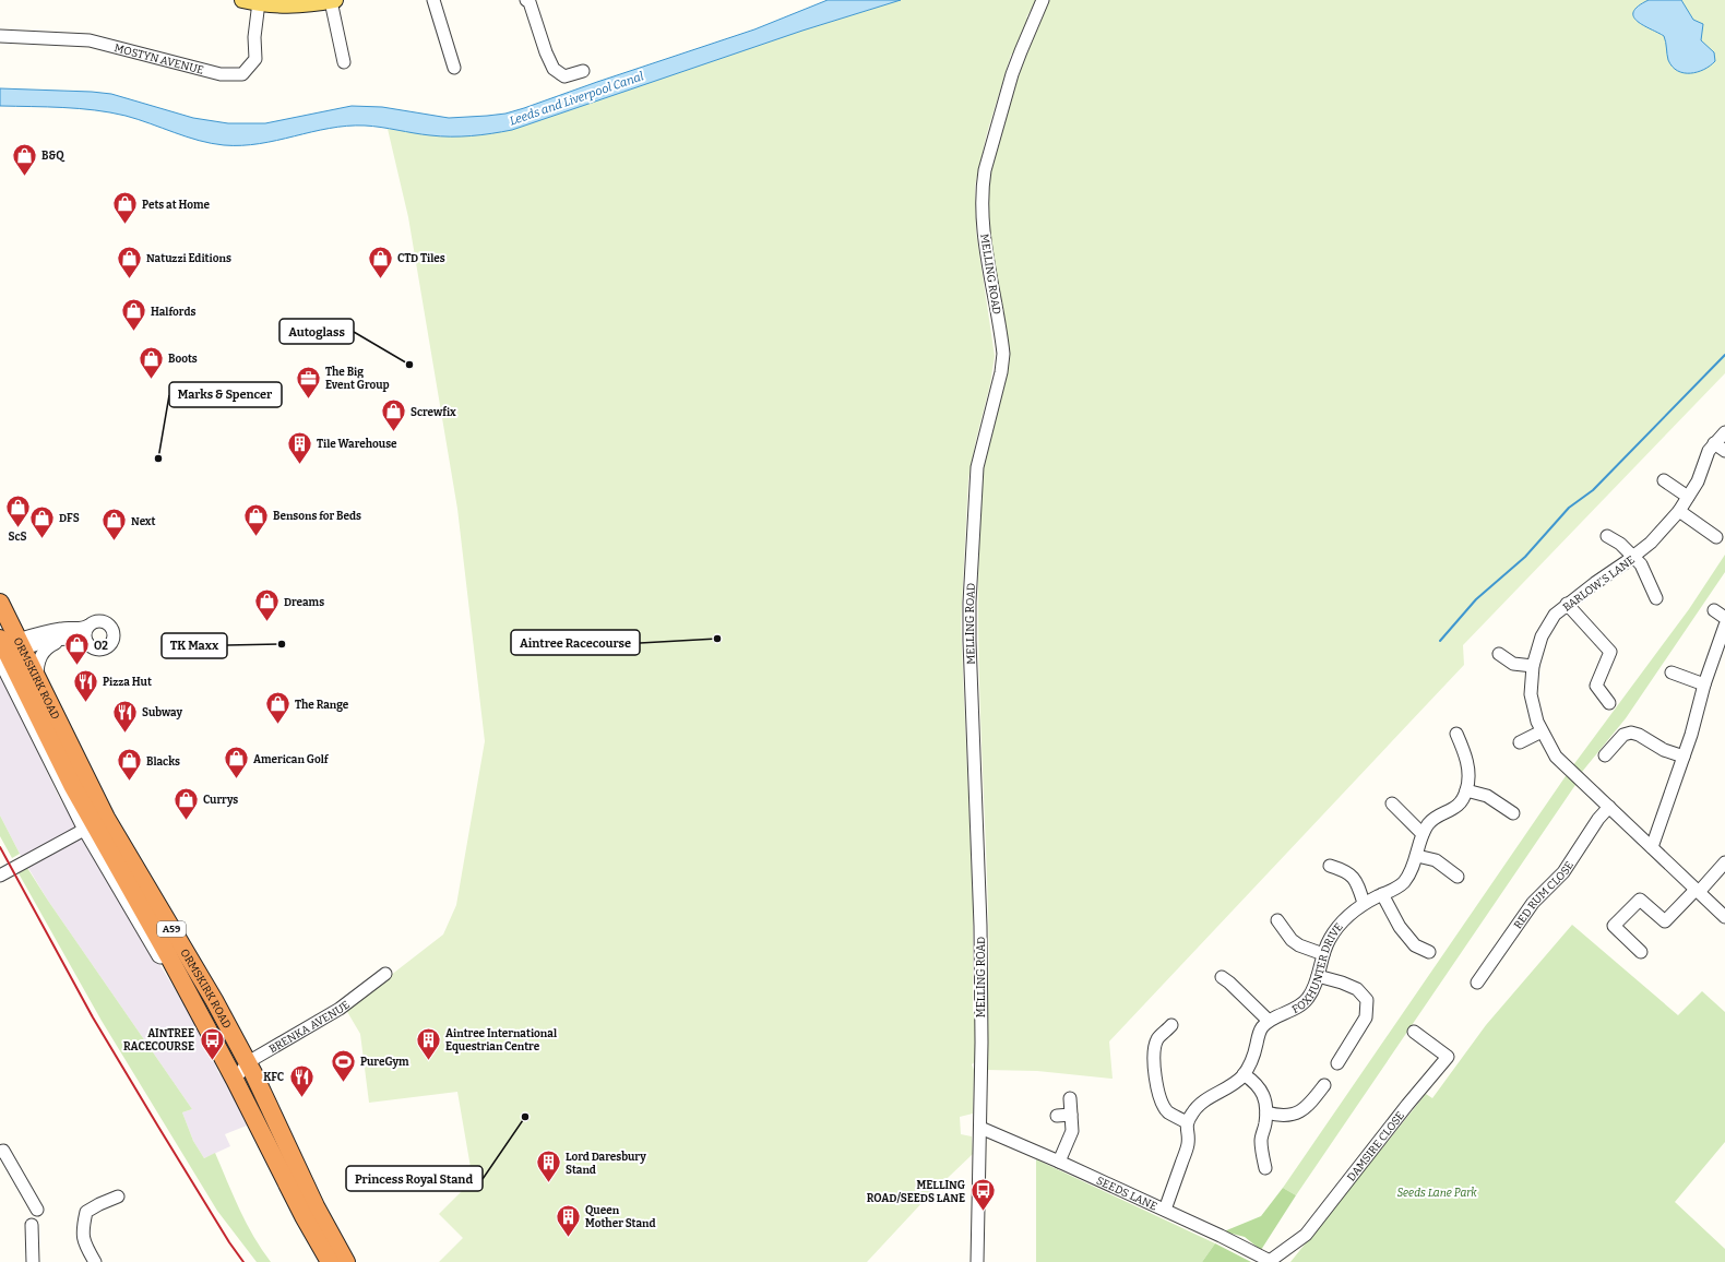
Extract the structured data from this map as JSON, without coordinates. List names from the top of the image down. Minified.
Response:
{"streets":{"highway":["ORMSKIRK ROAD","A59"],"street":["MOSTYN AVENUE","MELLING ROAD","BARLOW'S LANE","RED RUM CLOSE","FOXHUNTER DRIVE","BRENKA AVENUE","DAMSIRE CLOSE","SEEDS LANE"]},"crossings":[["MELLING ROAD","SEEDS LANE"],["BARLOW'S LANE","RED RUM CLOSE"],["ORMSKIRK ROAD","BRENKA AVENUE"],["DAMSIRE CLOSE","SEEDS LANE"]],"water":["Leeds and Liverpool Canal"],"parks":["Seeds Lane Park"],"places":{"shop":["B&Q","Pets at Home","Natuzzi Editions","CTD Tiles","Halfords","Boots","Screwfix","ScS","Bensons for Beds","DFS","Next","Dreams","O2","The Range","American Golf","Blacks","Currys"],"other":["Autoglass","Marks & Spencer","Aintree Racecourse","TK Maxx","Princess Royal Stand"],"office":["The Big Event Group"],"building":["Tile Warehouse","Aintree International Equestrian Centre","Lord Daresbury Stand","Queen Mother Stand"],"restaurant":["Pizza Hut","Subway","KFC"],"bus stop":["AINTREE RACECOURSE","MELLING ROAD/SEEDS LANE"],"sports":["PureGym"]}}
